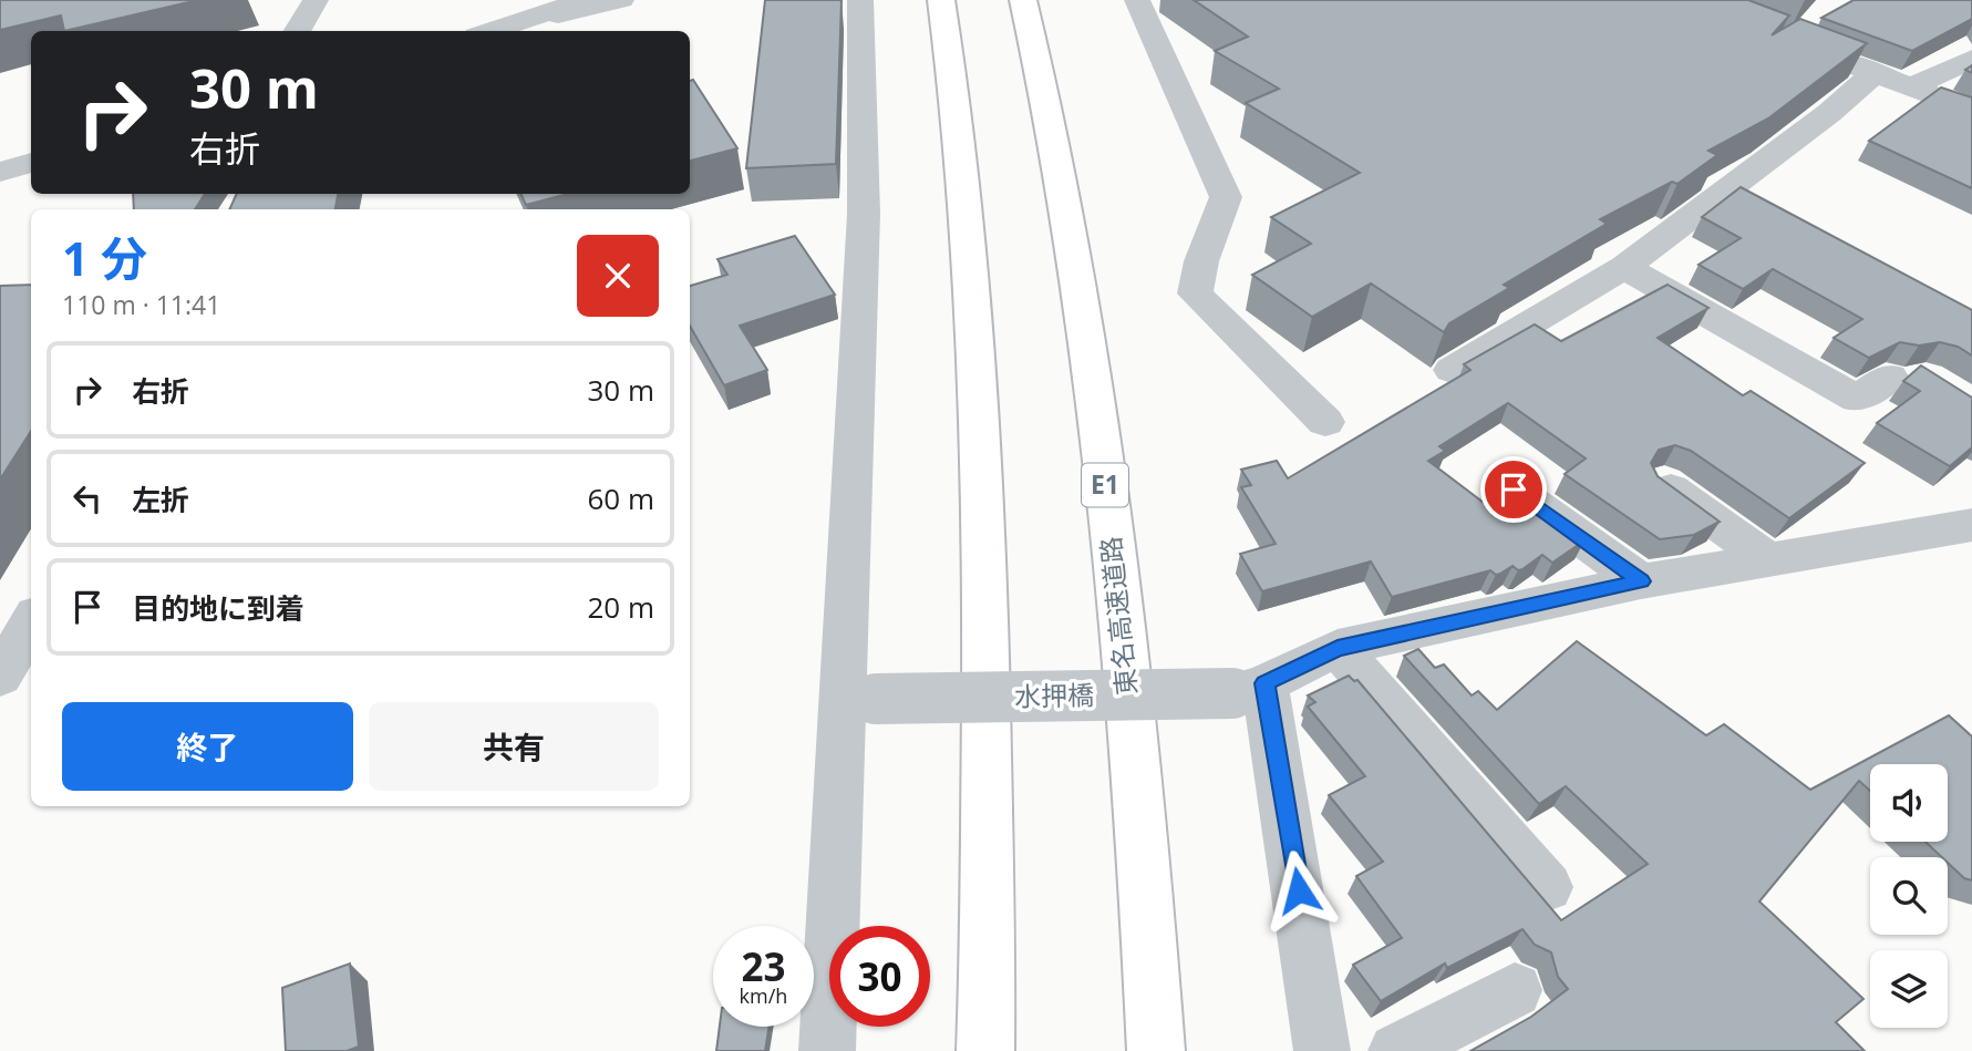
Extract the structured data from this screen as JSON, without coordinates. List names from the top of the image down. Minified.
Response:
{"streets":{"highway":["E1","東名高速道路"],"street":["水押橋"]},"page":{"turn":["30 m","右折"],"heading":["1 分","110 m · 11:41"],"list":[{"name":"右折","value":"30 m"},{"name":"左折","value":"60 m"},{"name":"目的地に到着","value":"20 m"}],"buttons":["終了","共有"],"speed":"23 km/h","limit":"30"}}
